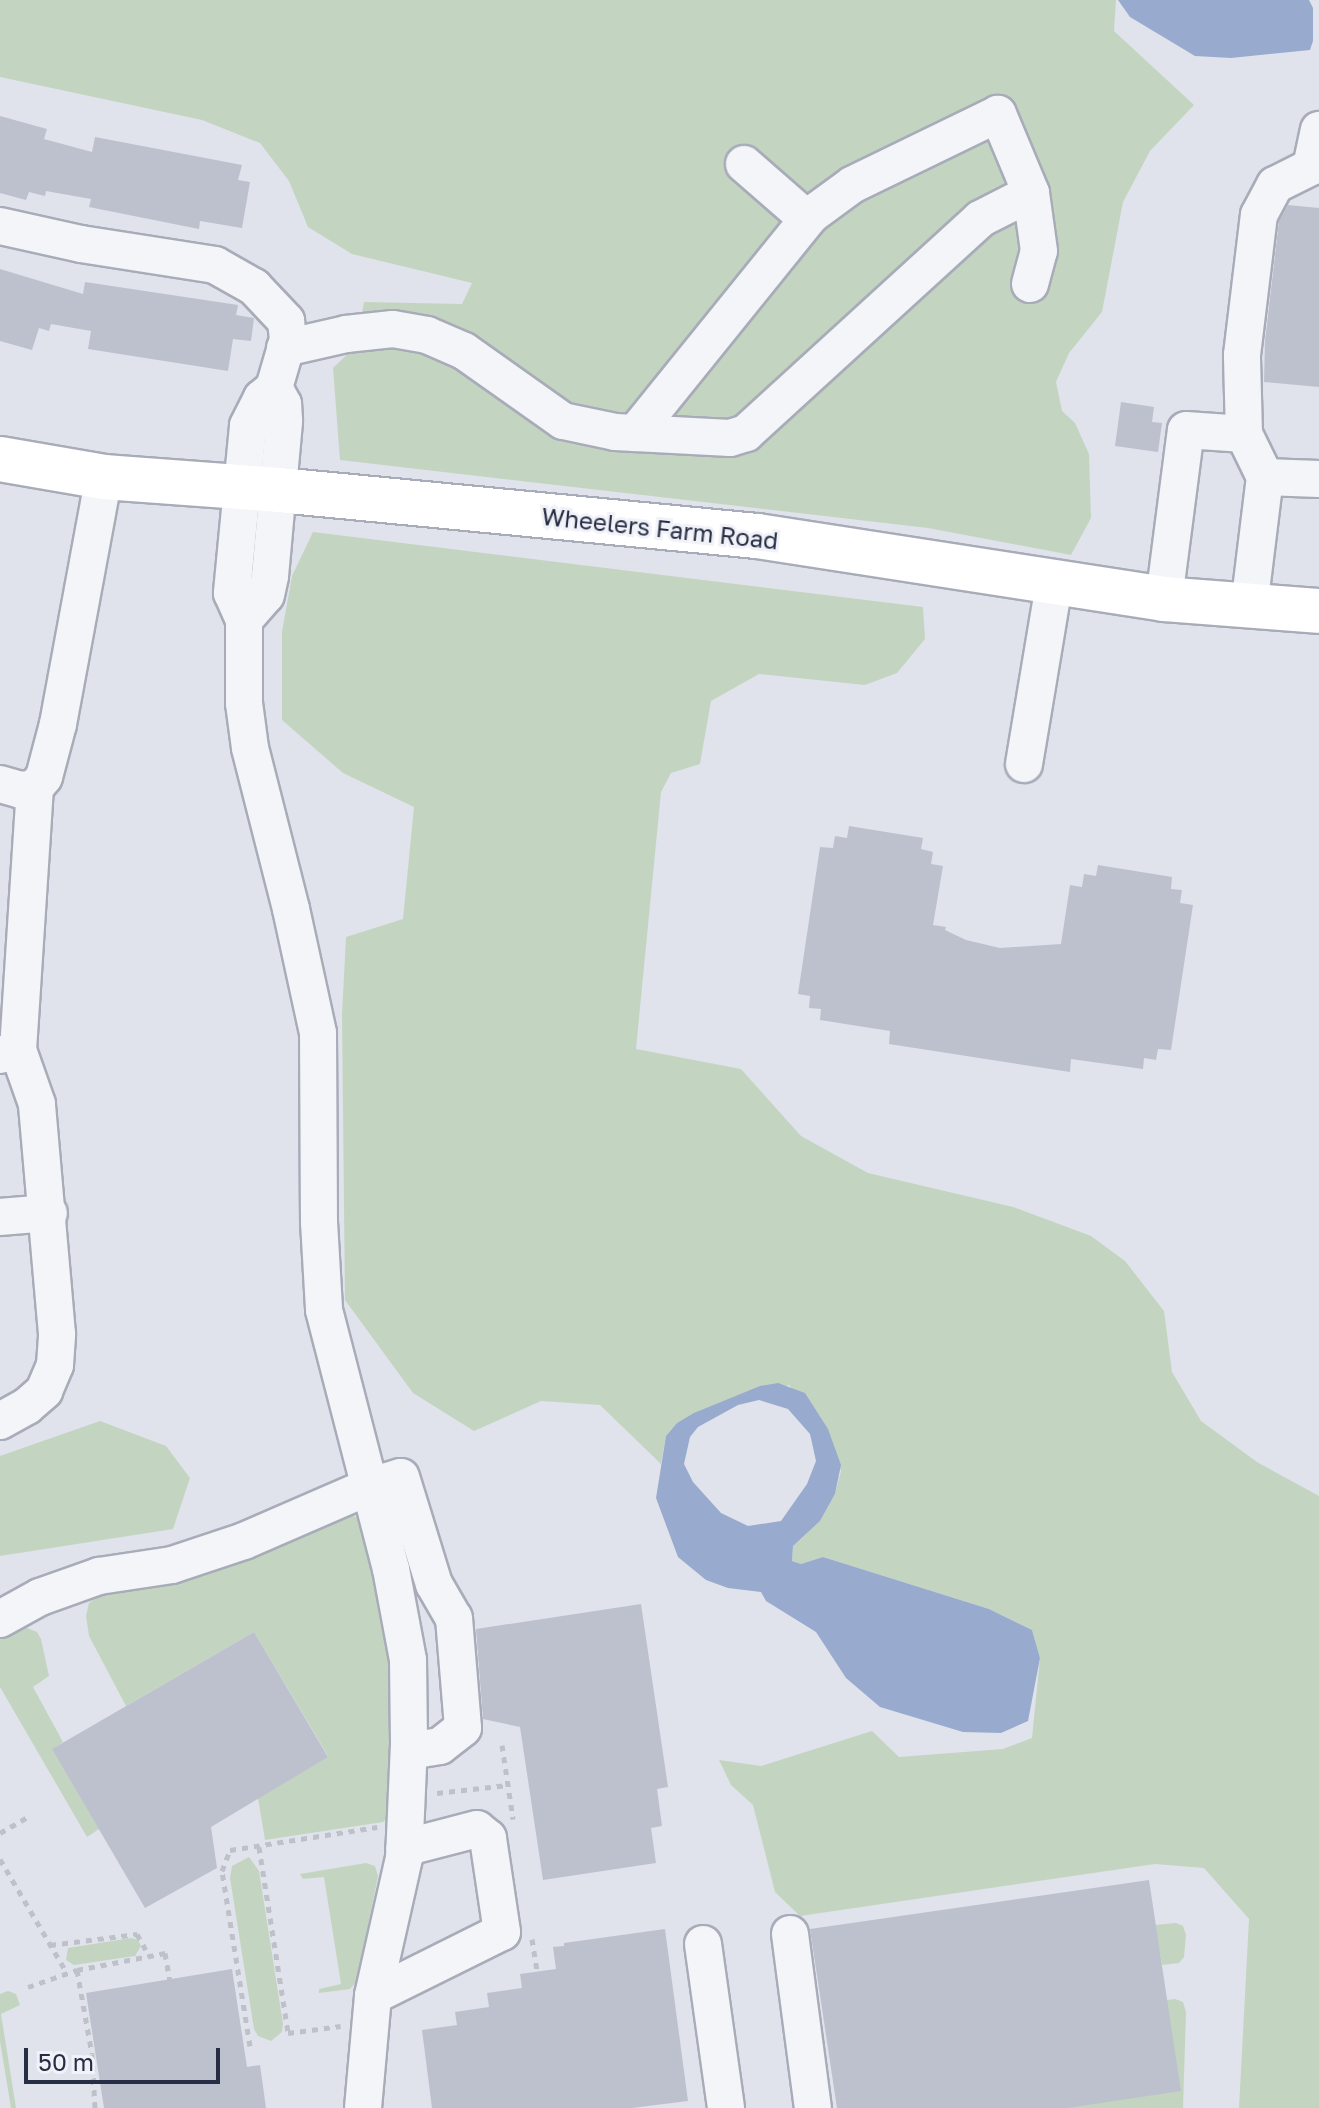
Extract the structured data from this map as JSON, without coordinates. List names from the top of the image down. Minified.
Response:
{"streets":{"main road":["Wheelers Farm Road"]},"scale_bar":"50 m"}
